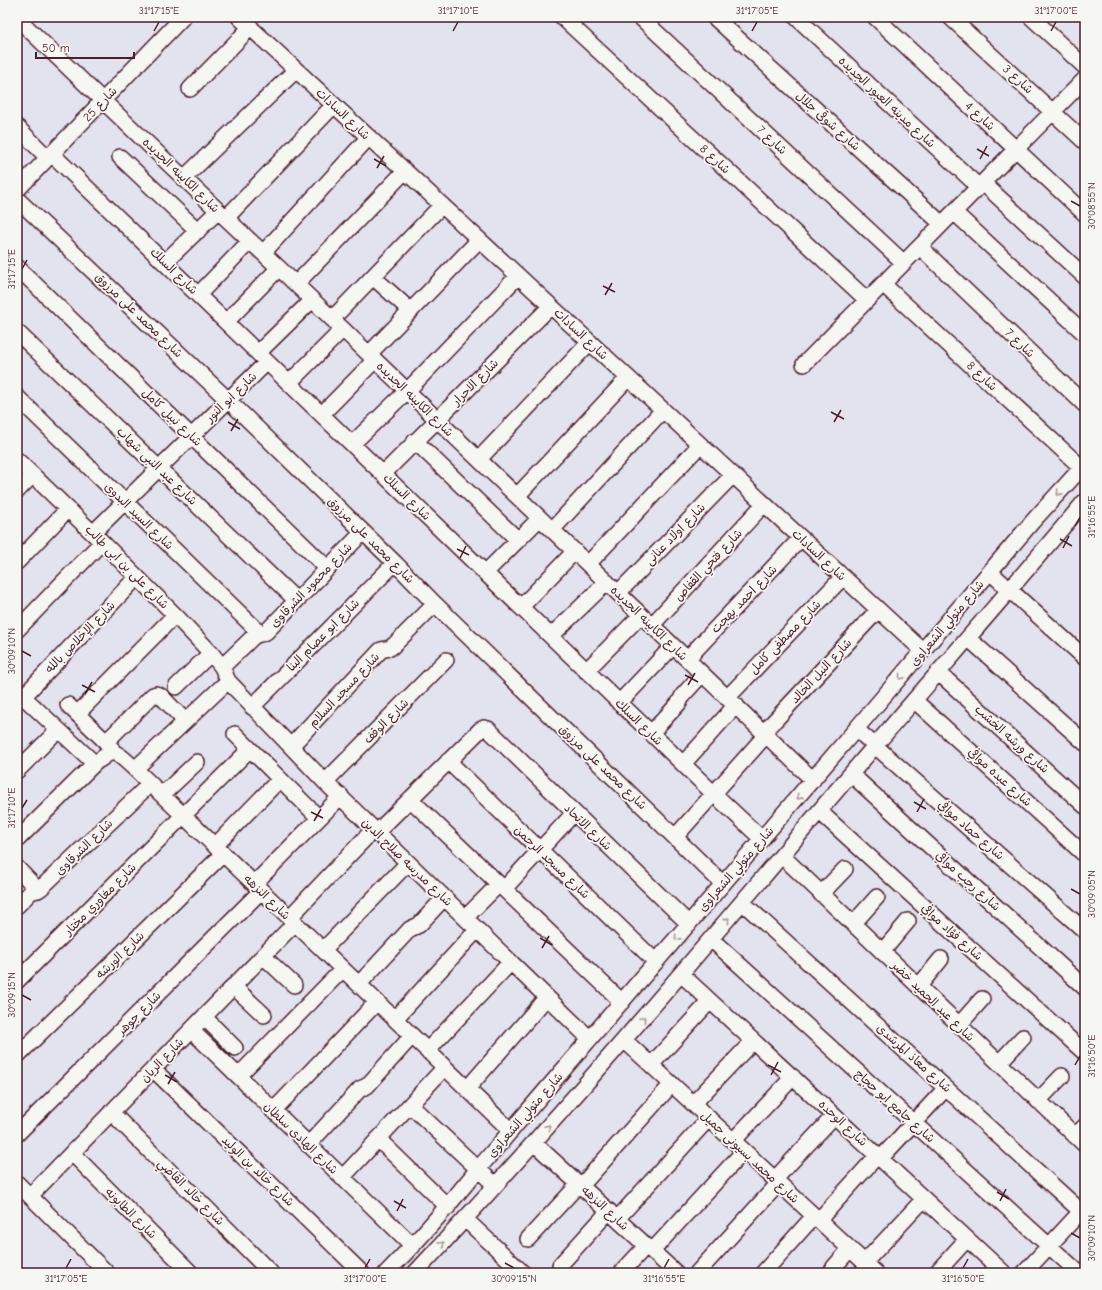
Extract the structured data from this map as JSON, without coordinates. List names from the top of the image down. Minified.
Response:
{"streets":{"street":["شارع 3","شارع مدينه العبور الجديده","شارع 25","شارع السادات","شارع 4","شارع شوقى جلال","شارع 7","شارع 8","شارع الكابينه الجديده","شارع السلك","شارع محمد على مرزوق","شارع الاحرار","شارع ابو النور","شارع نبيل كامل","شارع عبد النبى شهاب","شارع السيد البدوى","شارع اولاد عنانى","شارع فتحي القفاص","شارع على بن ابى طالب","شارع محمود الشرقاوى","شارع احمد بهجت","شارع متولي الشعراوى","شارع ابو عصام البنا","شارع الإخلاص بالله","شارع مصطفى كامل","شارع النيل الخالد","شارع مسجد السلام","شارع الوقف","شارع ورشه الخشب","شارع عبده موافي","شارع الاتحاد","شارع حماد موافي","شارع الشرقاوى","شارع مدرسه صلاح الدين","شارع مسجد الرحمن","شارع رجب موافي","شارع النزهه","شارع مغاوري مختار","شارع فؤاد موافي","شارع الورشه","شارع عبد الحميد خضر","شارع جوهر","شارع معاذ المرشدى","شارع الريان","شارع جامع ابو حجاج","شارع الوحده","شارع الهادى سلطان","شارع محمد بسيونى جميل","شارع خالد بن الوليد","شارع خالد القاضي","شارع الطابونه"]},"crossings":[["شارع 25","شارع الكابينه الجديده"],["شارع 25","شارع السلك"],["شارع السادات","شارع الاحرار"],["شارع السادات","شارع اولاد عنانى"],["شارع السادات","شارع فتحي القفاص"],["شارع السادات","شارع احمد بهجت"],["شارع السادات","شارع متولي الشعراوى"],["شارع السادات","شارع مصطفى كامل"],["شارع السادات","شارع النيل الخالد"],["شارع 8","شارع متولي الشعراوى"],["شارع الكابينه الجديده","شارع الاحرار"],["شارع الكابينه الجديده","شارع ابو النور"],["شارع الكابينه الجديده","شارع اولاد عنانى"],["شارع الكابينه الجديده","شارع فتحي القفاص"],["شارع الكابينه الجديده","شارع احمد بهجت"],["شارع الكابينه الجديده","شارع متولي الشعراوى"],["شارع الكابينه الجديده","شارع مصطفى كامل"],["شارع الكابينه الجديده","شارع النيل الخالد"],["شارع السلك","شارع الاحرار"],["شارع السلك","شارع ابو النور"],["شارع السلك","شارع متولي الشعراوى"],["شارع السلك","شارع مصطفى كامل"],["شارع السلك","شارع النيل الخالد"],["شارع محمد على مرزوق","شارع ابو النور"],["شارع محمد على مرزوق","شارع محمود الشرقاوى"],["شارع محمد على مرزوق","شارع متولي الشعراوى"],["شارع محمد على مرزوق","شارع ابو عصام البنا"],["شارع محمد على مرزوق","شارع النيل الخالد"],["شارع محمد على مرزوق","شارع مسجد السلام"],["شارع ابو النور","شارع نبيل كامل"],["شارع ابو النور","شارع عبد النبى شهاب"],["شارع ابو النور","شارع السيد البدوى"],["شارع ابو النور","شارع على بن ابى طالب"],["شارع نبيل كامل","شارع محمود الشرقاوى"],["شارع عبد النبى شهاب","شارع محمود الشرقاوى"],["شارع السيد البدوى","شارع محمود الشرقاوى"],["شارع على بن ابى طالب","شارع محمود الشرقاوى"],["شارع على بن ابى طالب","شارع الإخلاص بالله"],["شارع على بن ابى طالب","شارع مدرسه صلاح الدين"],["شارع على بن ابى طالب","شارع النزهه"],["شارع محمود الشرقاوى","شارع مدرسه صلاح الدين"],["شارع محمود الشرقاوى","شارع النزهه"],["شارع متولي الشعراوى","شارع ورشه الخشب"],["شارع متولي الشعراوى","شارع عبده موافي"],["شارع متولي الشعراوى","شارع الاتحاد"],["شارع متولي الشعراوى","شارع حماد موافي"],["شارع متولي الشعراوى","شارع مدرسه صلاح الدين"],["شارع متولي الشعراوى","شارع مسجد الرحمن"],["شارع متولي الشعراوى","شارع رجب موافي"],["شارع متولي الشعراوى","شارع النزهه"],["شارع متولي الشعراوى","شارع فؤاد موافي"],["شارع متولي الشعراوى","شارع عبد الحميد خضر"],["شارع متولي الشعراوى","شارع معاذ المرشدى"],["شارع متولي الشعراوى","شارع جامع ابو حجاج"],["شارع متولي الشعراوى","شارع الوحده"],["شارع متولي الشعراوى","شارع الهادى سلطان"],["شارع متولي الشعراوى","شارع محمد بسيونى جميل"],["شارع ابو عصام البنا","شارع مدرسه صلاح الدين"],["شارع مسجد السلام","شارع مدرسه صلاح الدين"],["شارع الوقف","شارع مدرسه صلاح الدين"],["شارع الاتحاد","شارع الريان"],["شارع الشرقاوى","شارع النزهه"],["شارع مدرسه صلاح الدين","شارع جوهر"],["شارع مدرسه صلاح الدين","شارع الريان"],["شارع مسجد الرحمن","شارع الريان"],["شارع النزهه","شارع مغاوري مختار"],["شارع النزهه","شارع الورشه"],["شارع النزهه","شارع جوهر"],["شارع النزهه","شارع الريان"],["شارع الريان","شارع الهادى سلطان"],["شارع الريان","شارع خالد بن الوليد"],["شارع الريان","شارع خالد القاضي"],["شارع الريان","شارع الطابونه"]],"scale_bar":"50 m","coordinates":["31°17'15\"E","31°17'10\"E","31°17'05\"E","31°17'00\"E","30°08'55\"N","31°16'55\"E","30°09'10\"N","30°09'05\"N","30°09'15\"N","31°16'50\"E"]}
